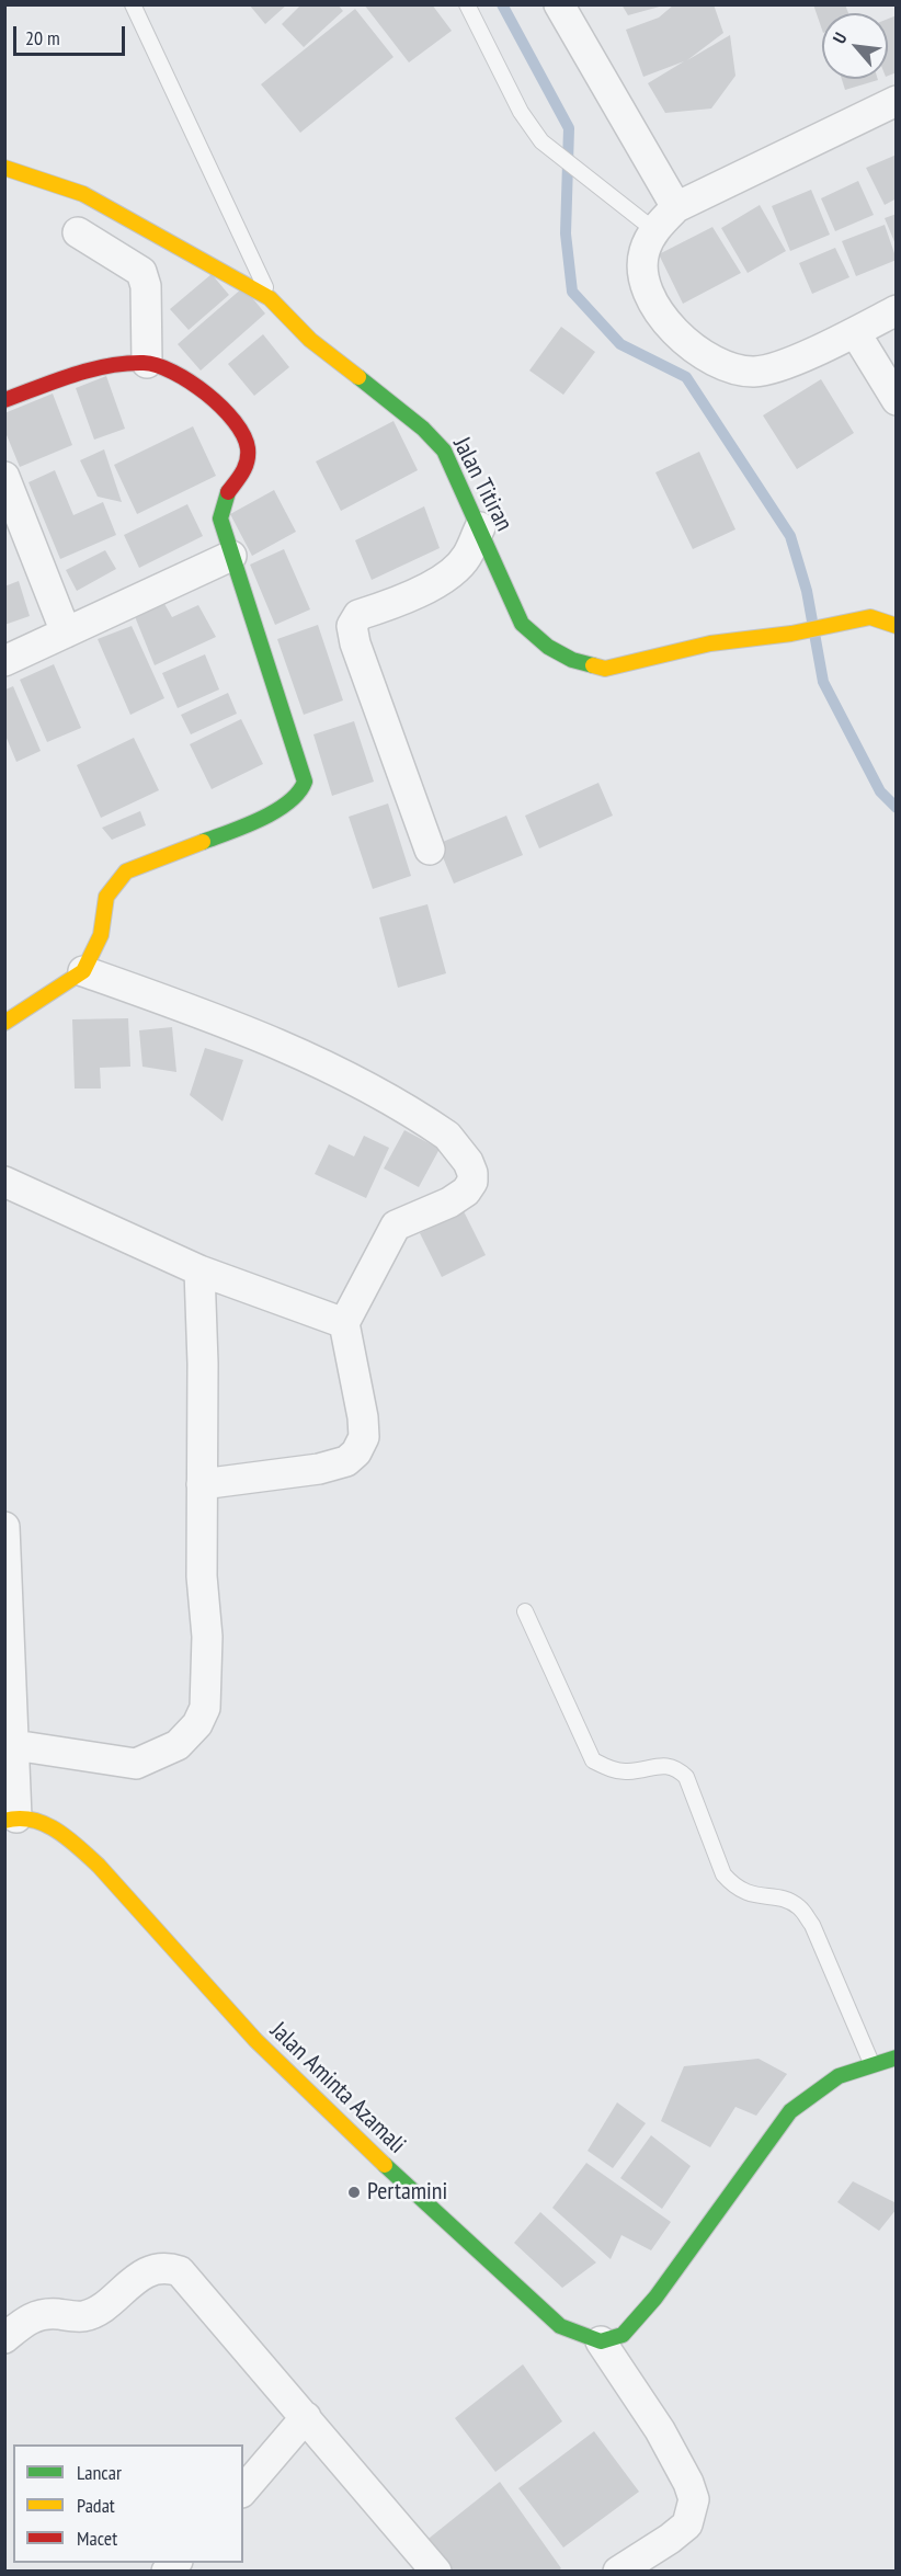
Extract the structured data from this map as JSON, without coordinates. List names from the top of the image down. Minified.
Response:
{"streets":{"street":["Jalan Titiran","Jalan Aminta Azamali"]},"places":["Pertamini"],"legend":["Lancar","Padat","Macet"],"scale_bar":"20 m","north":"top left"}
